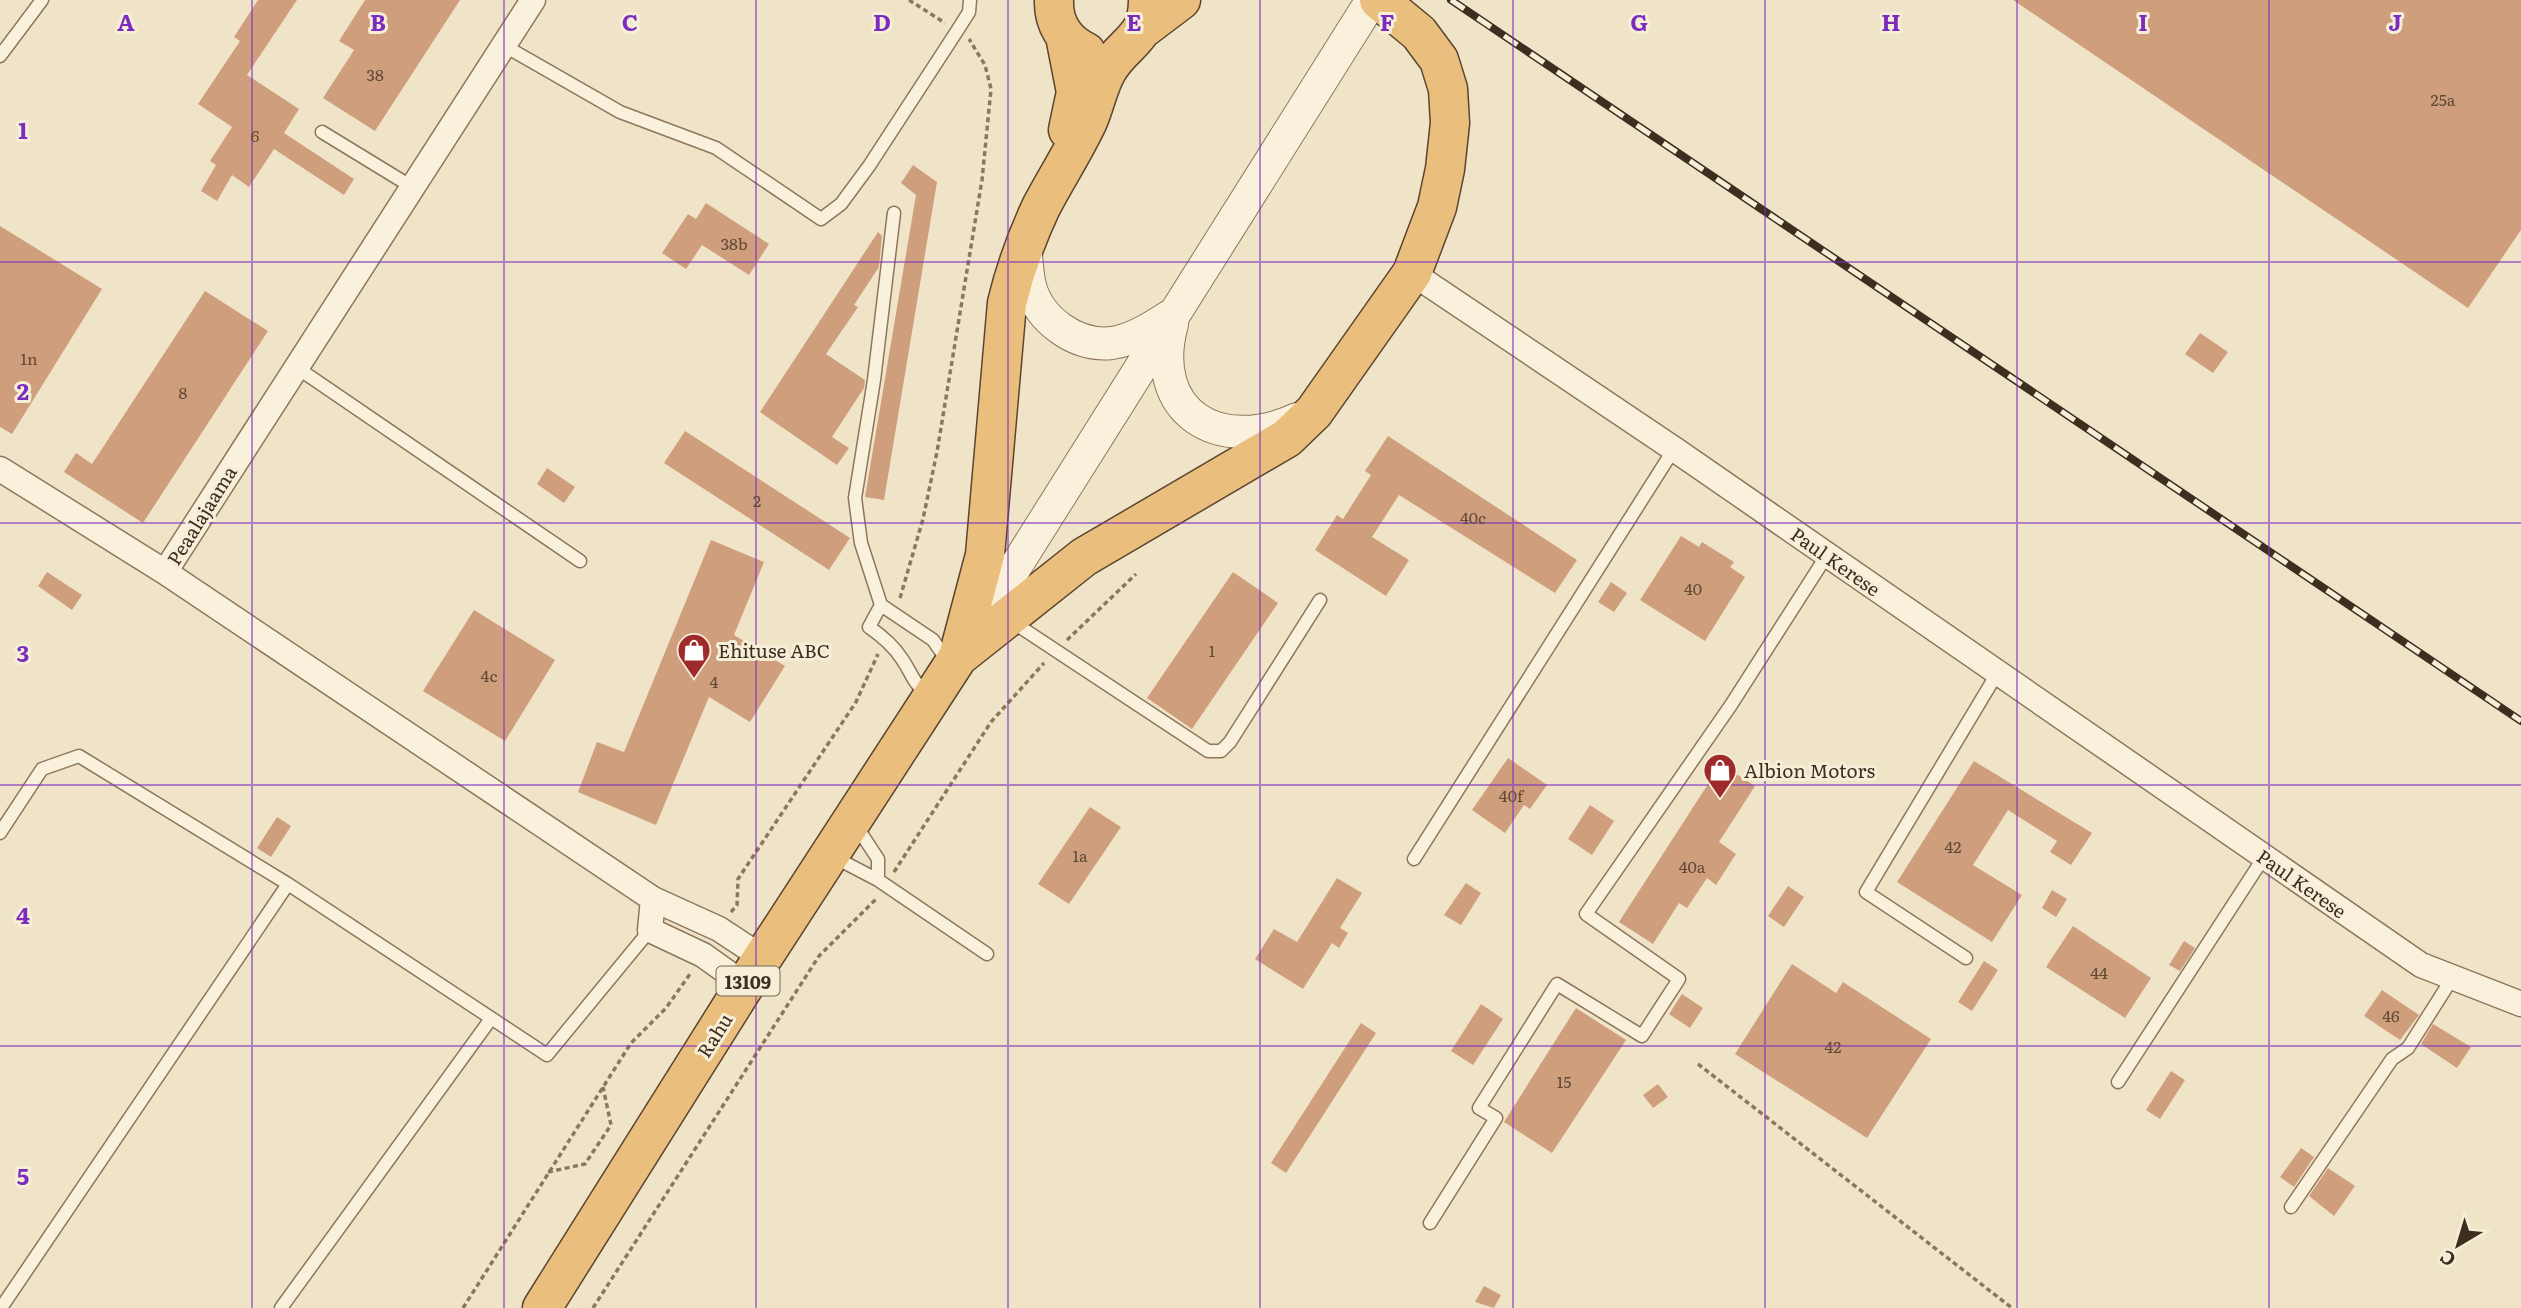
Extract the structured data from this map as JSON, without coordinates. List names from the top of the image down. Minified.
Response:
{"streets":{"highway":["13109","Rahu"],"street":["Peaalajaama","Paul Kerese"]},"crossings":[["Peaalajaama","Rahu"],["13109","Rahu"]],"places":{"shop":["Ehituse ABC","Albion Motors"]},"house_numbers":["38","25a","6","38b","1n","8","2","40c","40","1","4c","4","40f","42","1a","40a","44","46","42","15"],"north":"bottom left","grid":{"columns":["A","B","C","D","E","F","G","H","I","J"],"rows":["1","2","3","4","5"]}}
